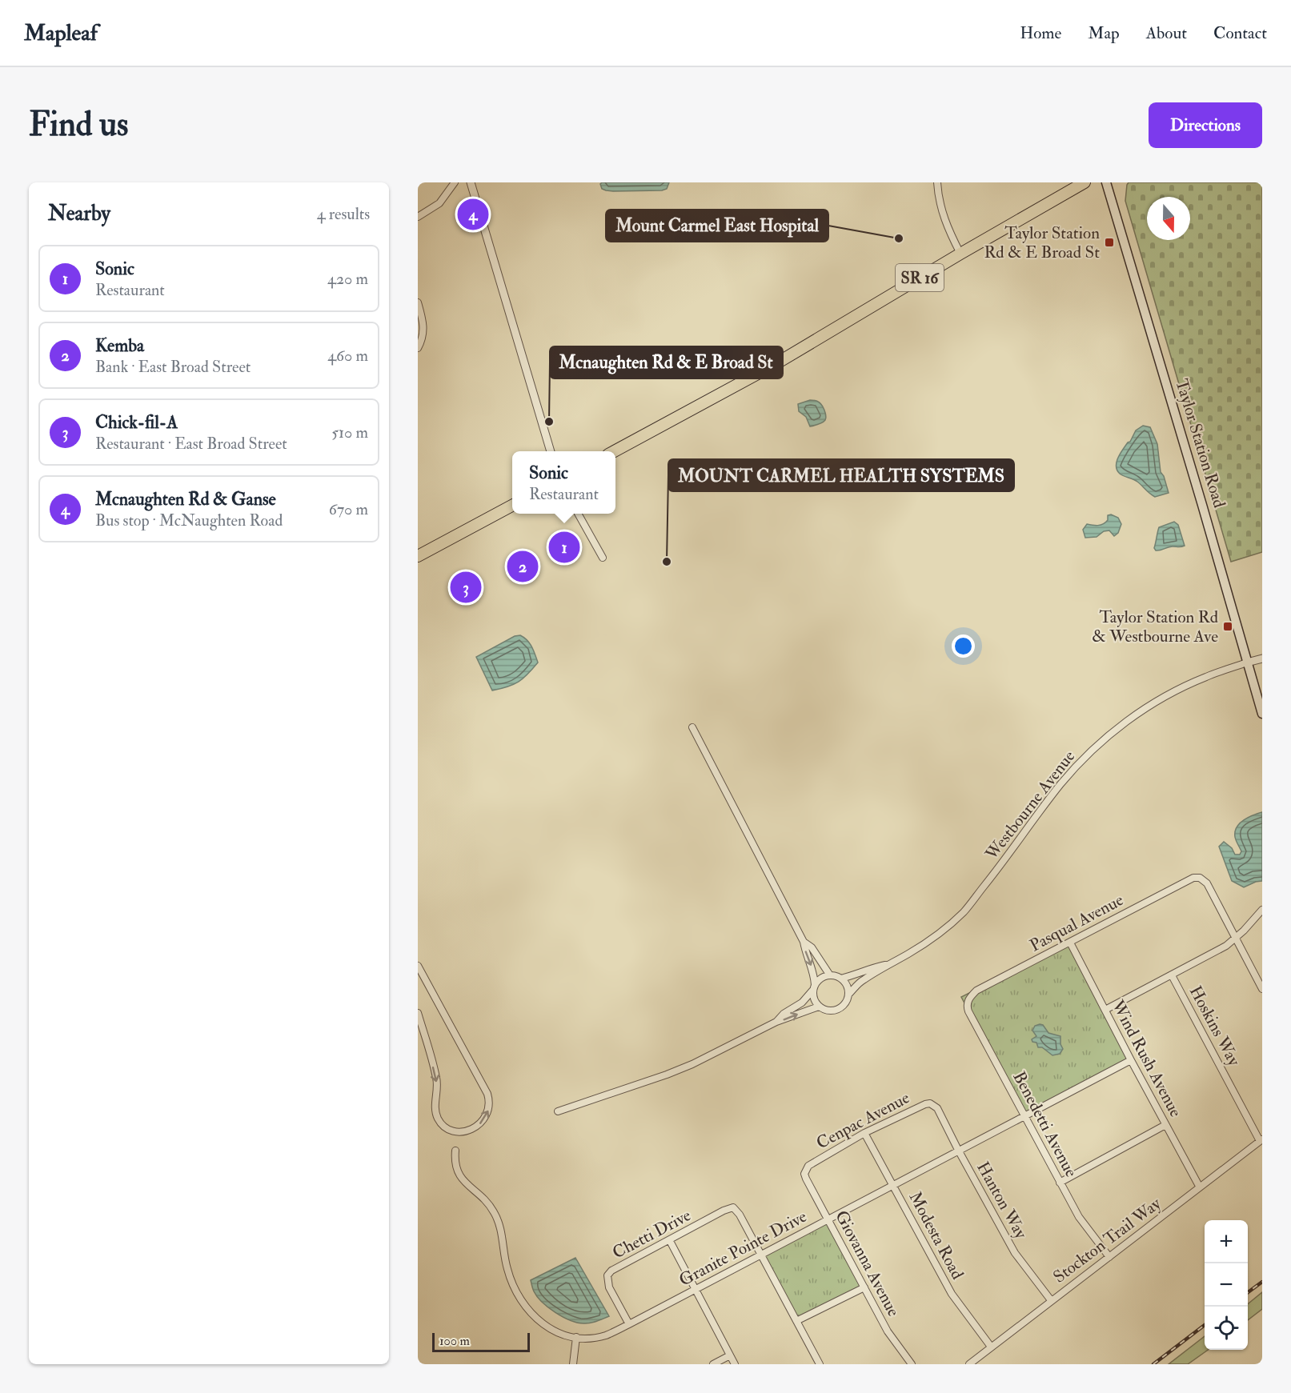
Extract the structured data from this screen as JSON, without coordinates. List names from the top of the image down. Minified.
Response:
{"streets":{"highway":["SR 16"],"main road":["Taylor Station Road"],"street":["Westbourne Avenue","Pasqual Avenue","Hoskins Way","Wind Rush Avenue","Cenpac Avenue","Benedetti Avenue","Hanton Way","Chetti Drive","Modesta Road","Stockton Trail Way","Granite Pointe Drive","Giovanna Avenue"]},"crossings":[["Taylor Station Road","Westbourne Avenue"],["Pasqual Avenue","Wind Rush Avenue"],["Pasqual Avenue","Benedetti Avenue"],["Hoskins Way","Stockton Trail Way"],["Wind Rush Avenue","Stockton Trail Way"],["Wind Rush Avenue","Granite Pointe Drive"],["Cenpac Avenue","Hanton Way"],["Cenpac Avenue","Modesta Road"],["Cenpac Avenue","Giovanna Avenue"],["Benedetti Avenue","Stockton Trail Way"],["Benedetti Avenue","Granite Pointe Drive"],["Hanton Way","Stockton Trail Way"],["Hanton Way","Granite Pointe Drive"],["Chetti Drive","Granite Pointe Drive"],["Modesta Road","Stockton Trail Way"],["Modesta Road","Granite Pointe Drive"],["Granite Pointe Drive","Giovanna Avenue"]],"places":{"other":["Mount Carmel East Hospital","Mcnaughten Rd & E Broad St","MOUNT CARMEL HEALTH SYSTEMS"],"transit":["Taylor Station Rd & E Broad St","Taylor Station Rd & Westbourne Ave"]},"scale_bar":"100 m","north":"bottom","page":{"header":"Mapleaf","nav":["Home","Map","About","Contact"],"buttons":"Directions","title":"Find us","heading":["Nearby","4 results"],"pins":["4","1","2","3"],"list":[{"mark":"1","name":"Sonic","note":"Restaurant","value":"420 m"},{"mark":"2","name":"Kemba","note":"Bank · East Broad Street","value":"460 m"},{"mark":"3","name":"Chick-fil-A","note":"Restaurant · East Broad Street","value":"510 m"},{"mark":"4","name":"Mcnaughten Rd & Ganse","note":"Bus stop · McNaughten Road","value":"670 m"}],"popup":["Sonic","Restaurant"],"map_buttons":["+","−"],"scale":"100 m"}}
